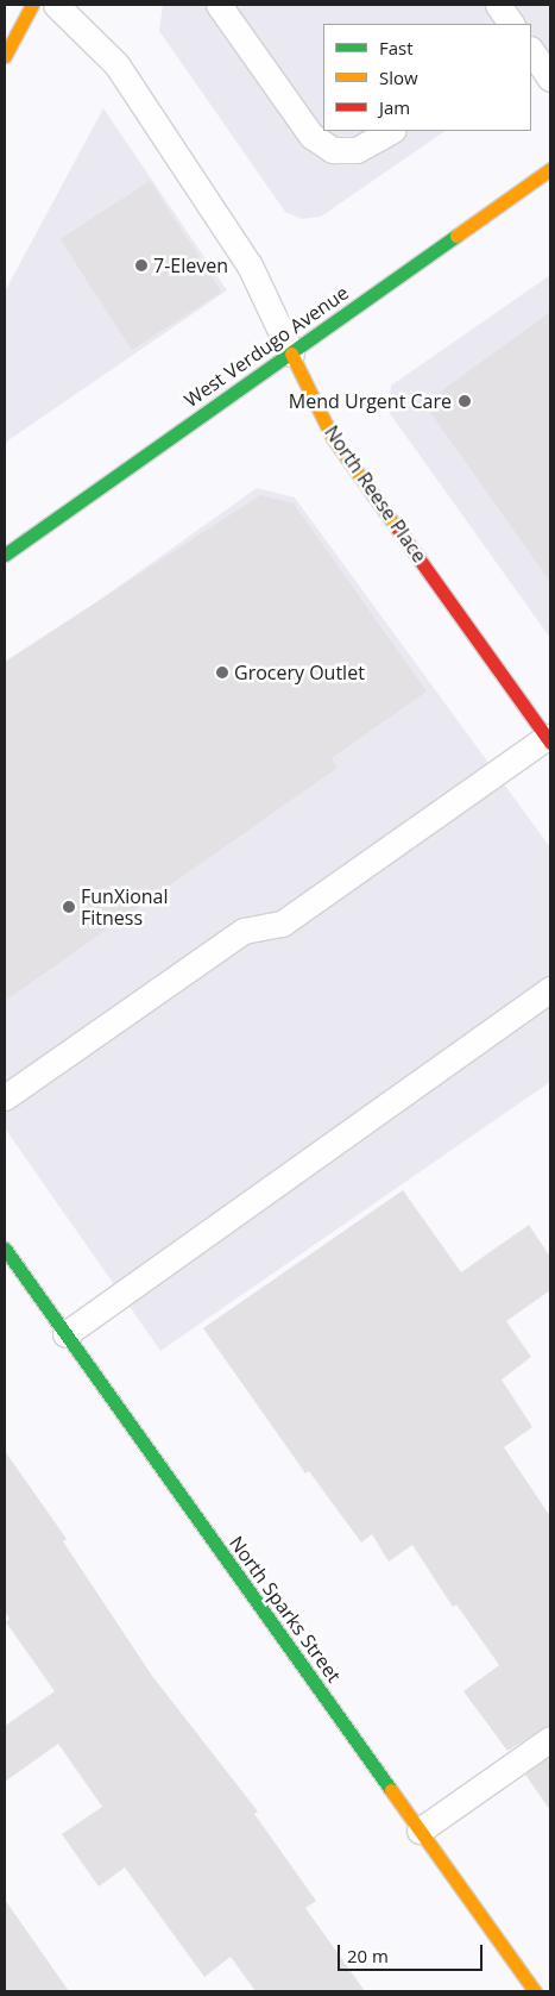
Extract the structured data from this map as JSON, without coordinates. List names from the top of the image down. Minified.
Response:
{"streets":{"street":["West Verdugo Avenue","North Reese Place","North Sparks Street"]},"crossings":[["West Verdugo Avenue","North Reese Place"]],"places":["7-Eleven","Mend Urgent Care","Grocery Outlet","FunXional Fitness"],"legend":["Fast","Slow","Jam"],"scale_bar":"20 m"}
